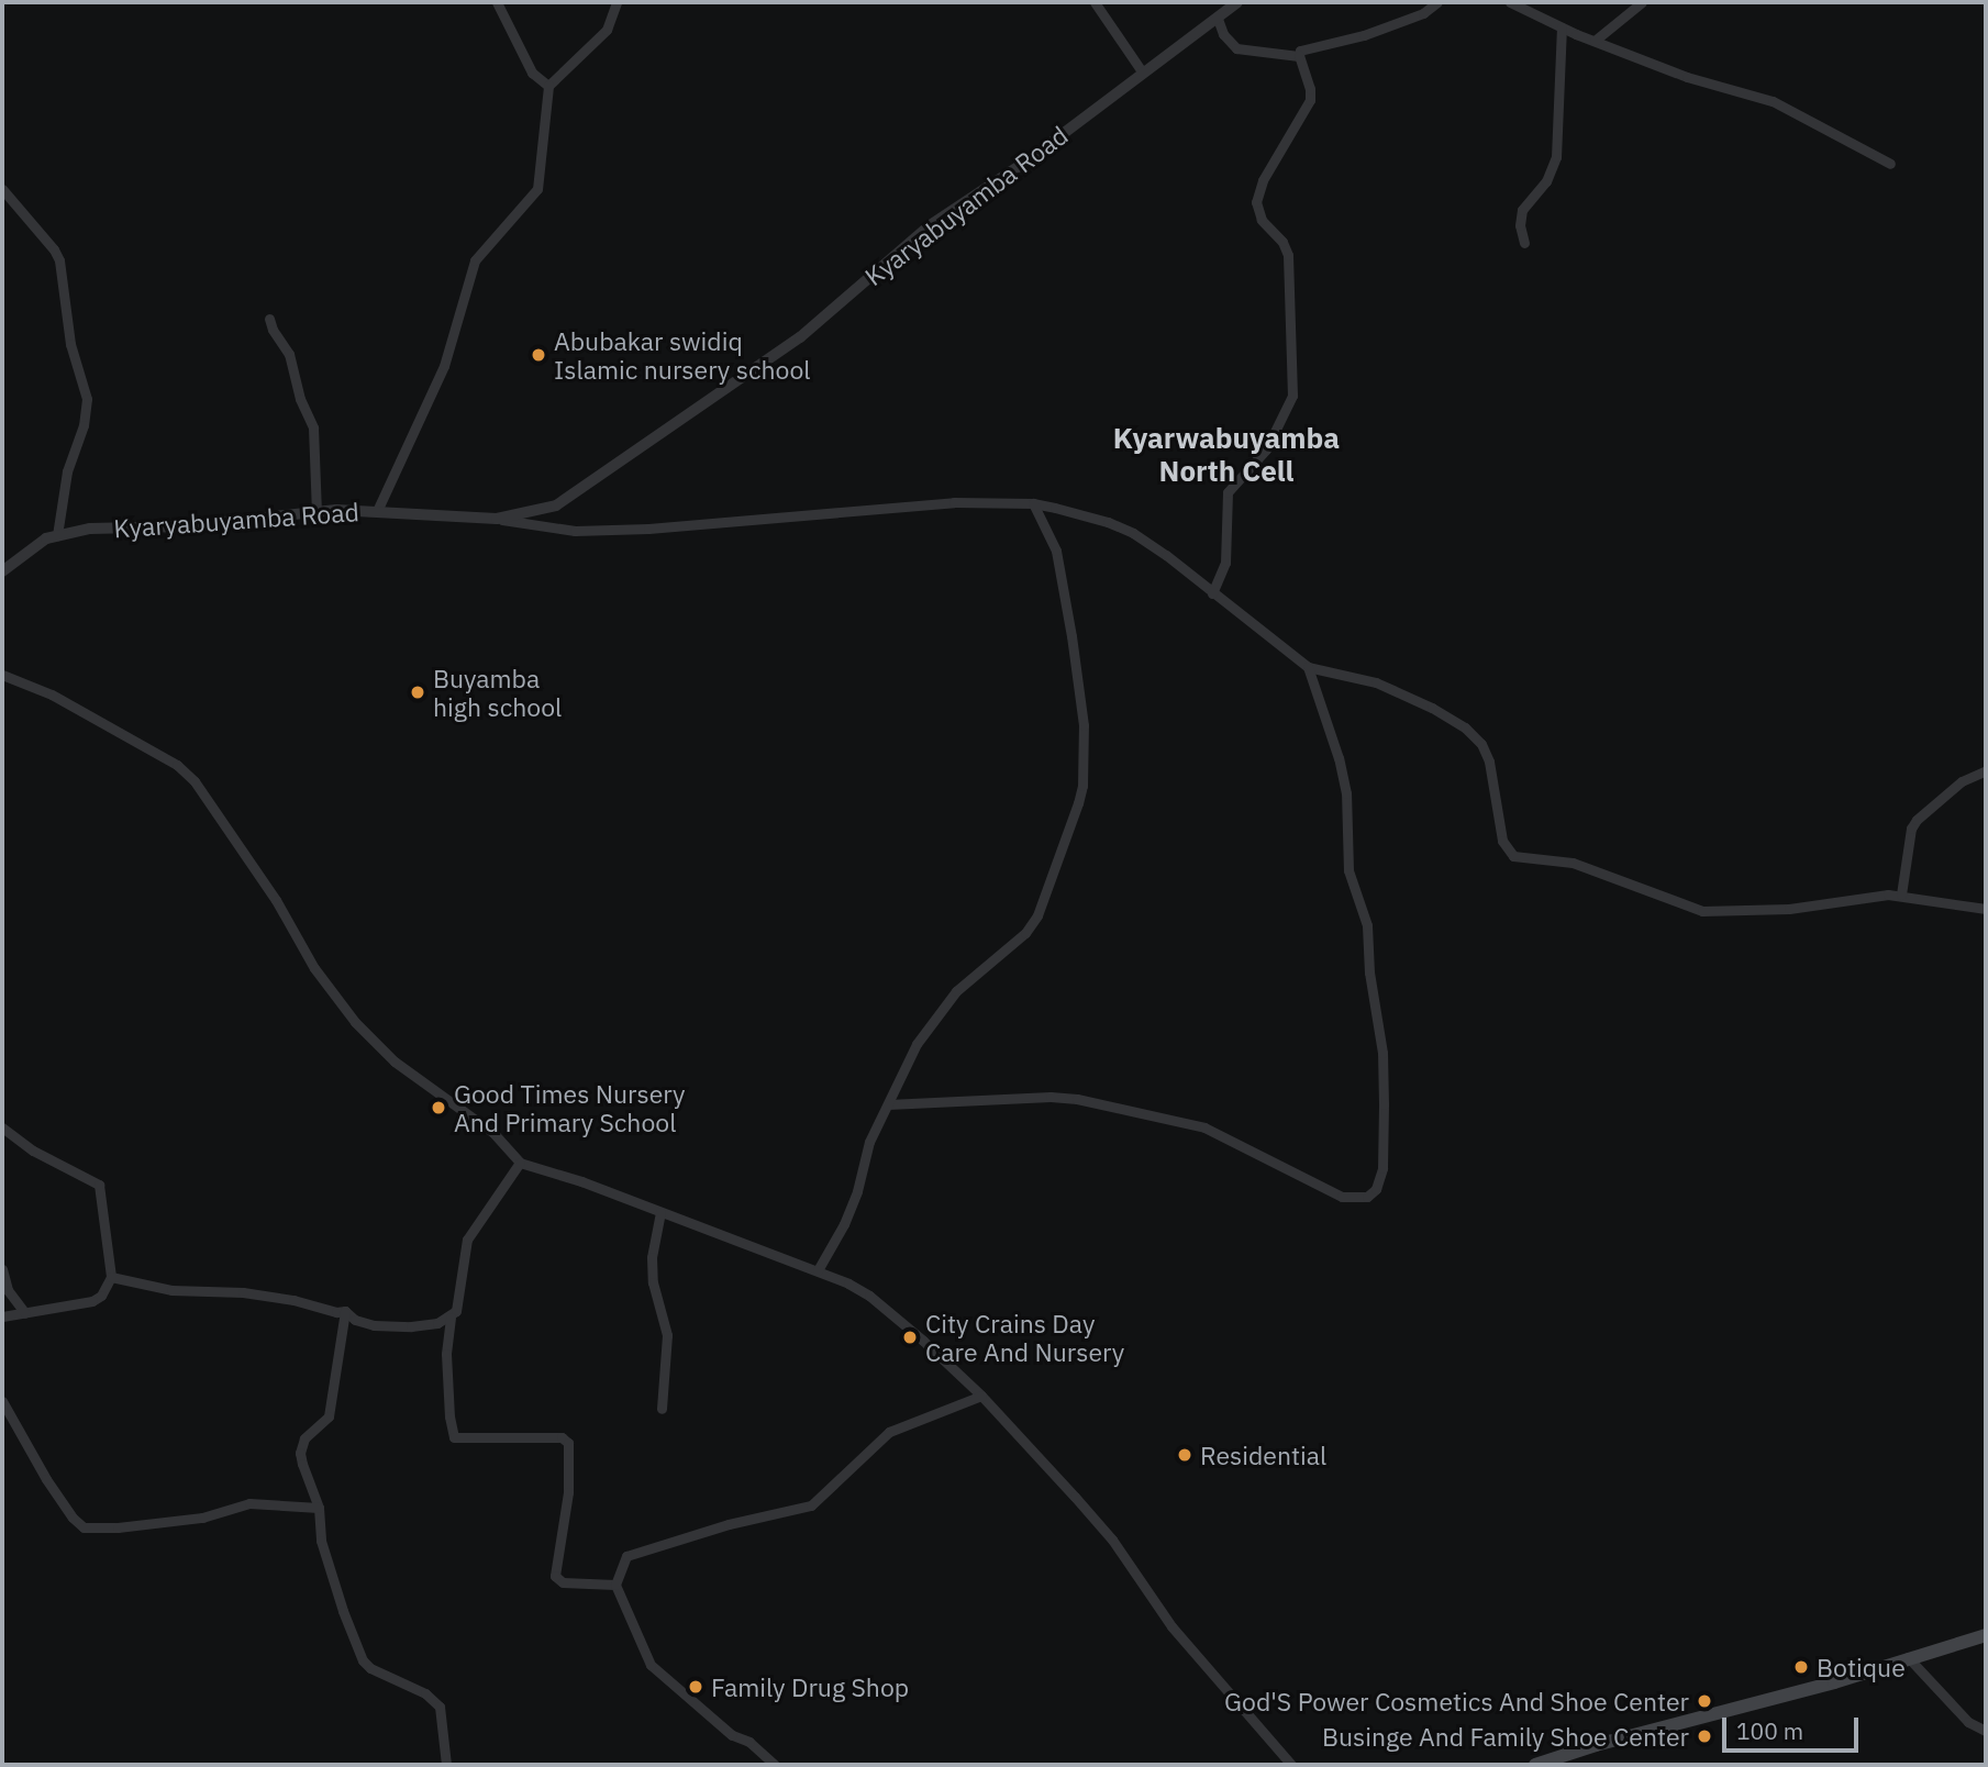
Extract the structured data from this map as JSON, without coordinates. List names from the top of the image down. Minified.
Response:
{"streets":{"street":["Kyaryabuyamba Road"]},"districts":["Kyarwabuyamba North Cell"],"places":["Abubakar swidiq Islamic nursery school","Buyamba high school","Good Times Nursery And Primary School","City Crains Day Care And Nursery","Residential","Botique","Family Drug Shop","God'S Power Cosmetics And Shoe Center","Businge And Family Shoe Center"],"scale_bar":"100 m"}
